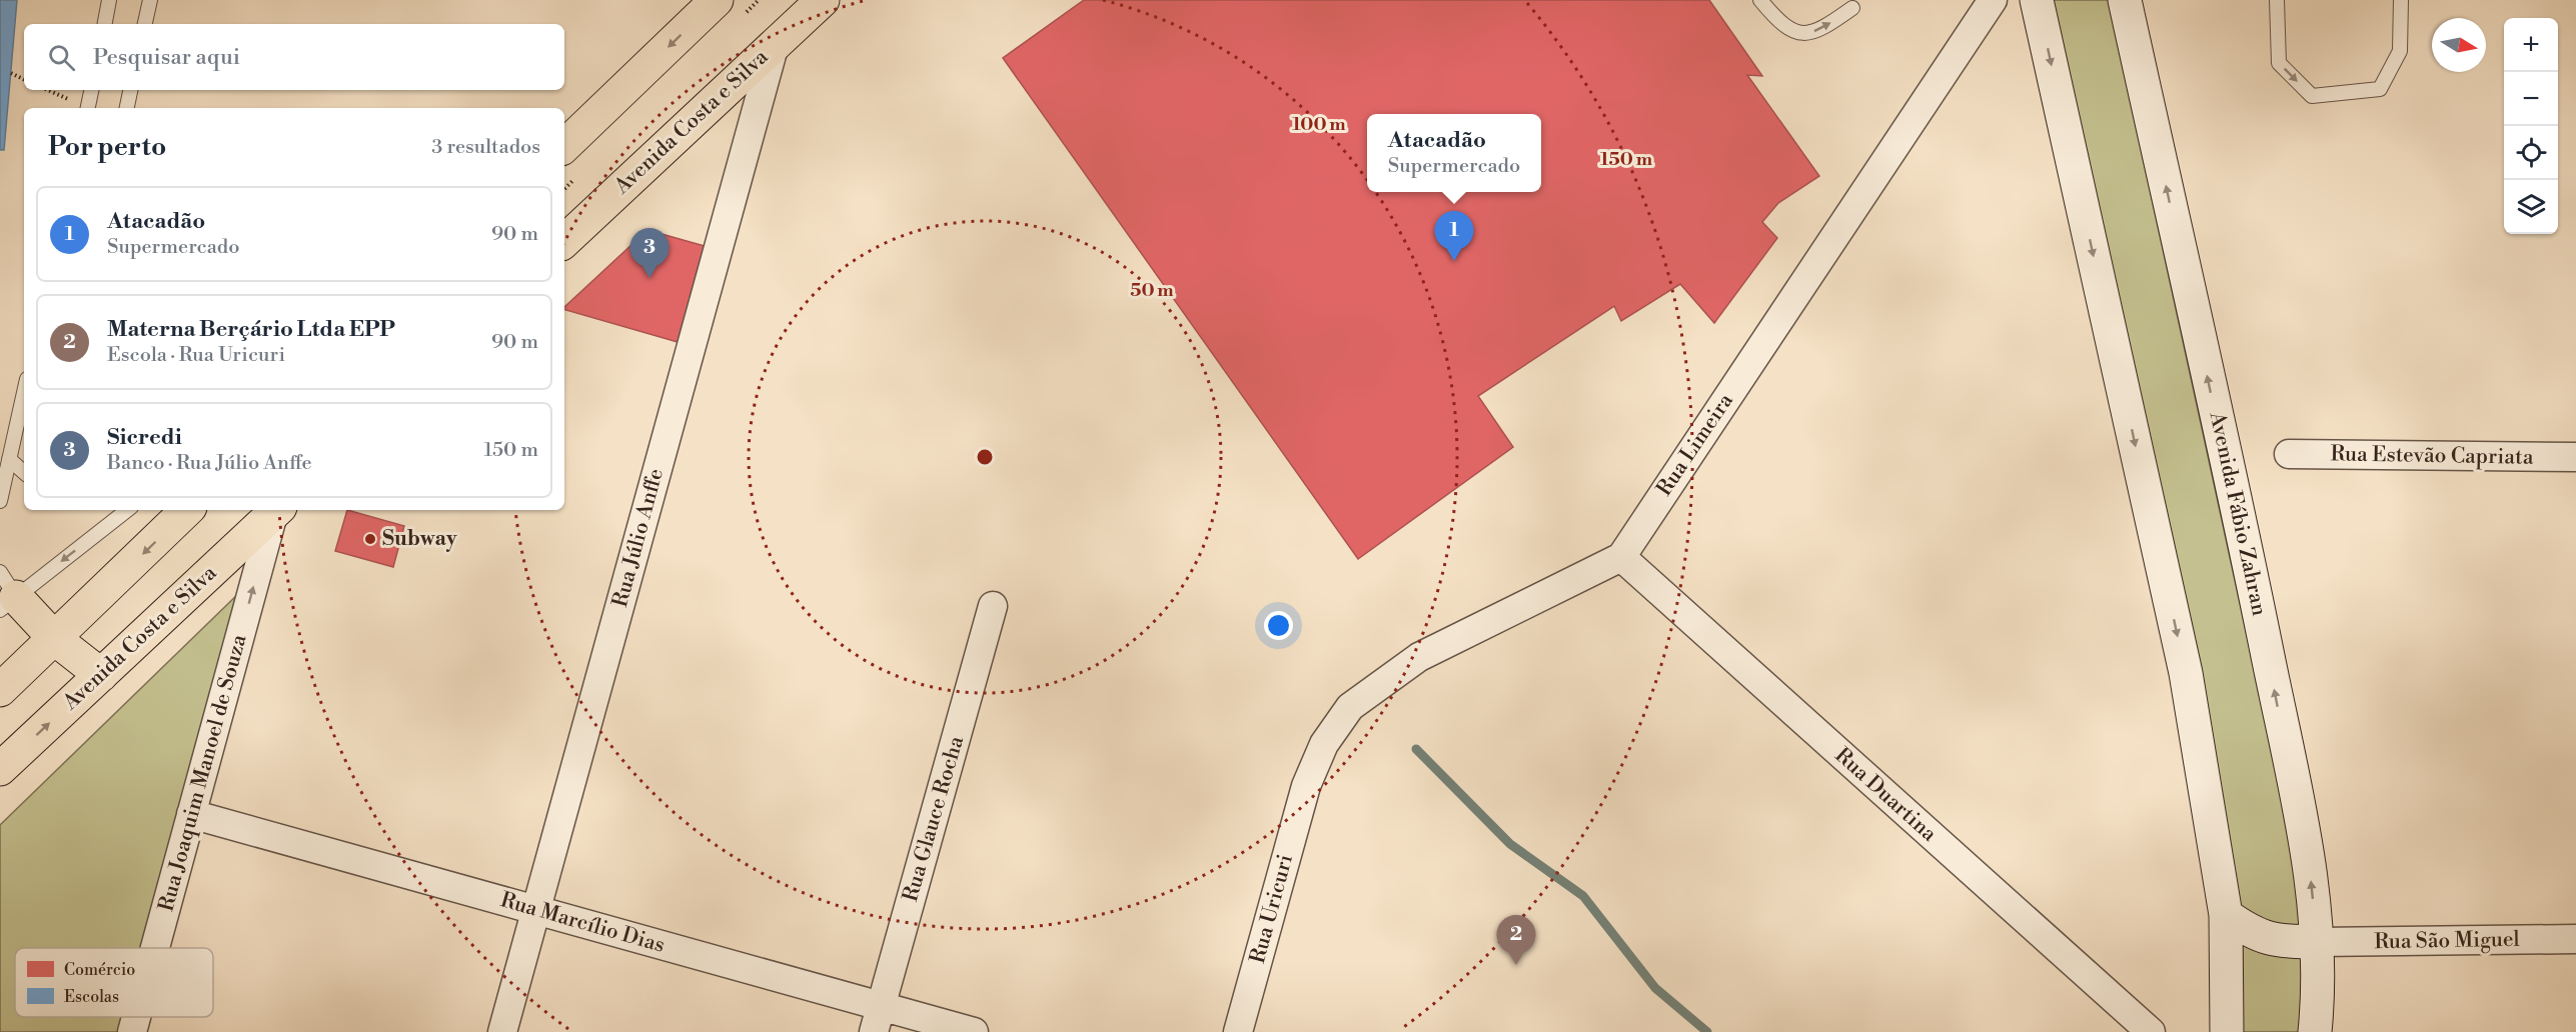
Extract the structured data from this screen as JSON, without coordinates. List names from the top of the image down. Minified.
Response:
{"streets":{"main road":["Avenida Costa e Silva","Avenida Fábio Zahran"],"street":["Rua Limeira","Rua Estevão Capriata","Rua Júlio Anffe","Rua Joaquim Manoel de Souza","Rua Duartina","Rua Glauce Rocha","Rua Uricuri","Rua Marcílio Dias","Rua São Miguel"]},"crossings":[["Avenida Costa e Silva","Rua Júlio Anffe"],["Avenida Costa e Silva","Rua Joaquim Manoel de Souza"],["Rua Limeira","Rua Duartina"],["Rua Limeira","Rua Uricuri"],["Avenida Fábio Zahran","Rua São Miguel"],["Rua Júlio Anffe","Rua Marcílio Dias"],["Rua Joaquim Manoel de Souza","Rua Marcílio Dias"],["Rua Glauce Rocha","Rua Marcílio Dias"]],"one_way":["Rua Joaquim Manoel de Souza"],"places":["Subway"],"legend":["Comércio","Escolas"],"north":"right","page":{"map_buttons":["+","−"],"search":"Pesquisar aqui","heading":["Por perto","3 resultados"],"popup":["Atacadão","Supermercado"],"list":[{"mark":"1","name":"Atacadão","note":"Supermercado","value":"90 m"},{"mark":"2","name":"Materna Berçário Ltda EPP","note":"Escola · Rua Uricuri","value":"90 m"},{"mark":"3","name":"Sicredi","note":"Banco · Rua Júlio Anffe","value":"150 m"}],"pins":["1","3","2"]},"rings":["100 m","150 m","50 m"]}
